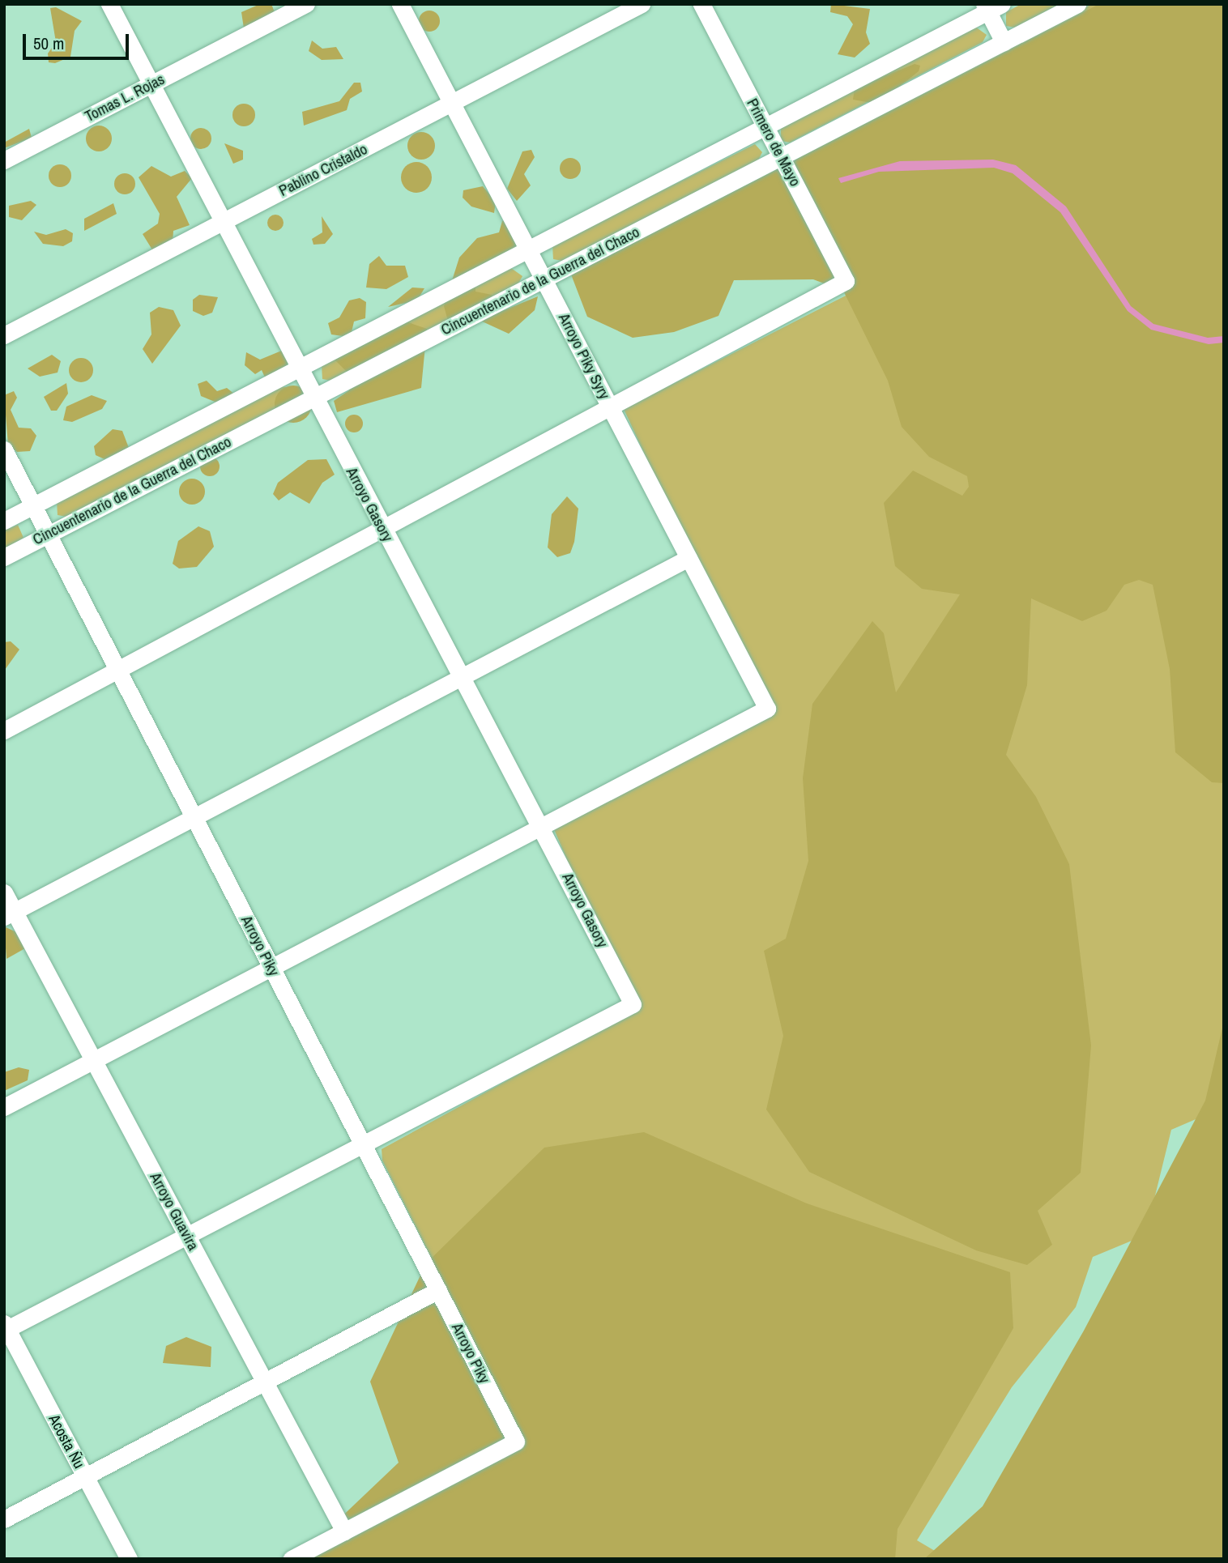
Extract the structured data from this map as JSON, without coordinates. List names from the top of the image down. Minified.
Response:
{"streets":{"street":["Tomas L. Rojas","Primero de Mayo","Pablino Cristaldo","Cincuentenario de la Guerra del Chaco","Arroyo Piky Syry","Arroyo Gasory","Arroyo Piky","Arroyo Guavira","Acosta Ñu"]},"crossings":[["Tomas L. Rojas","Arroyo Gasory"],["Primero de Mayo","Cincuentenario de la Guerra del Chaco"],["Primero de Mayo","Arroyo Piky Syry"],["Pablino Cristaldo","Arroyo Piky Syry"],["Pablino Cristaldo","Arroyo Gasory"],["Cincuentenario de la Guerra del Chaco","Arroyo Piky Syry"],["Cincuentenario de la Guerra del Chaco","Arroyo Gasory"],["Cincuentenario de la Guerra del Chaco","Arroyo Piky"],["Arroyo Piky Syry","Arroyo Gasory"],["Arroyo Gasory","Arroyo Piky"],["Arroyo Piky","Arroyo Guavira"]],"scale_bar":"50 m"}
